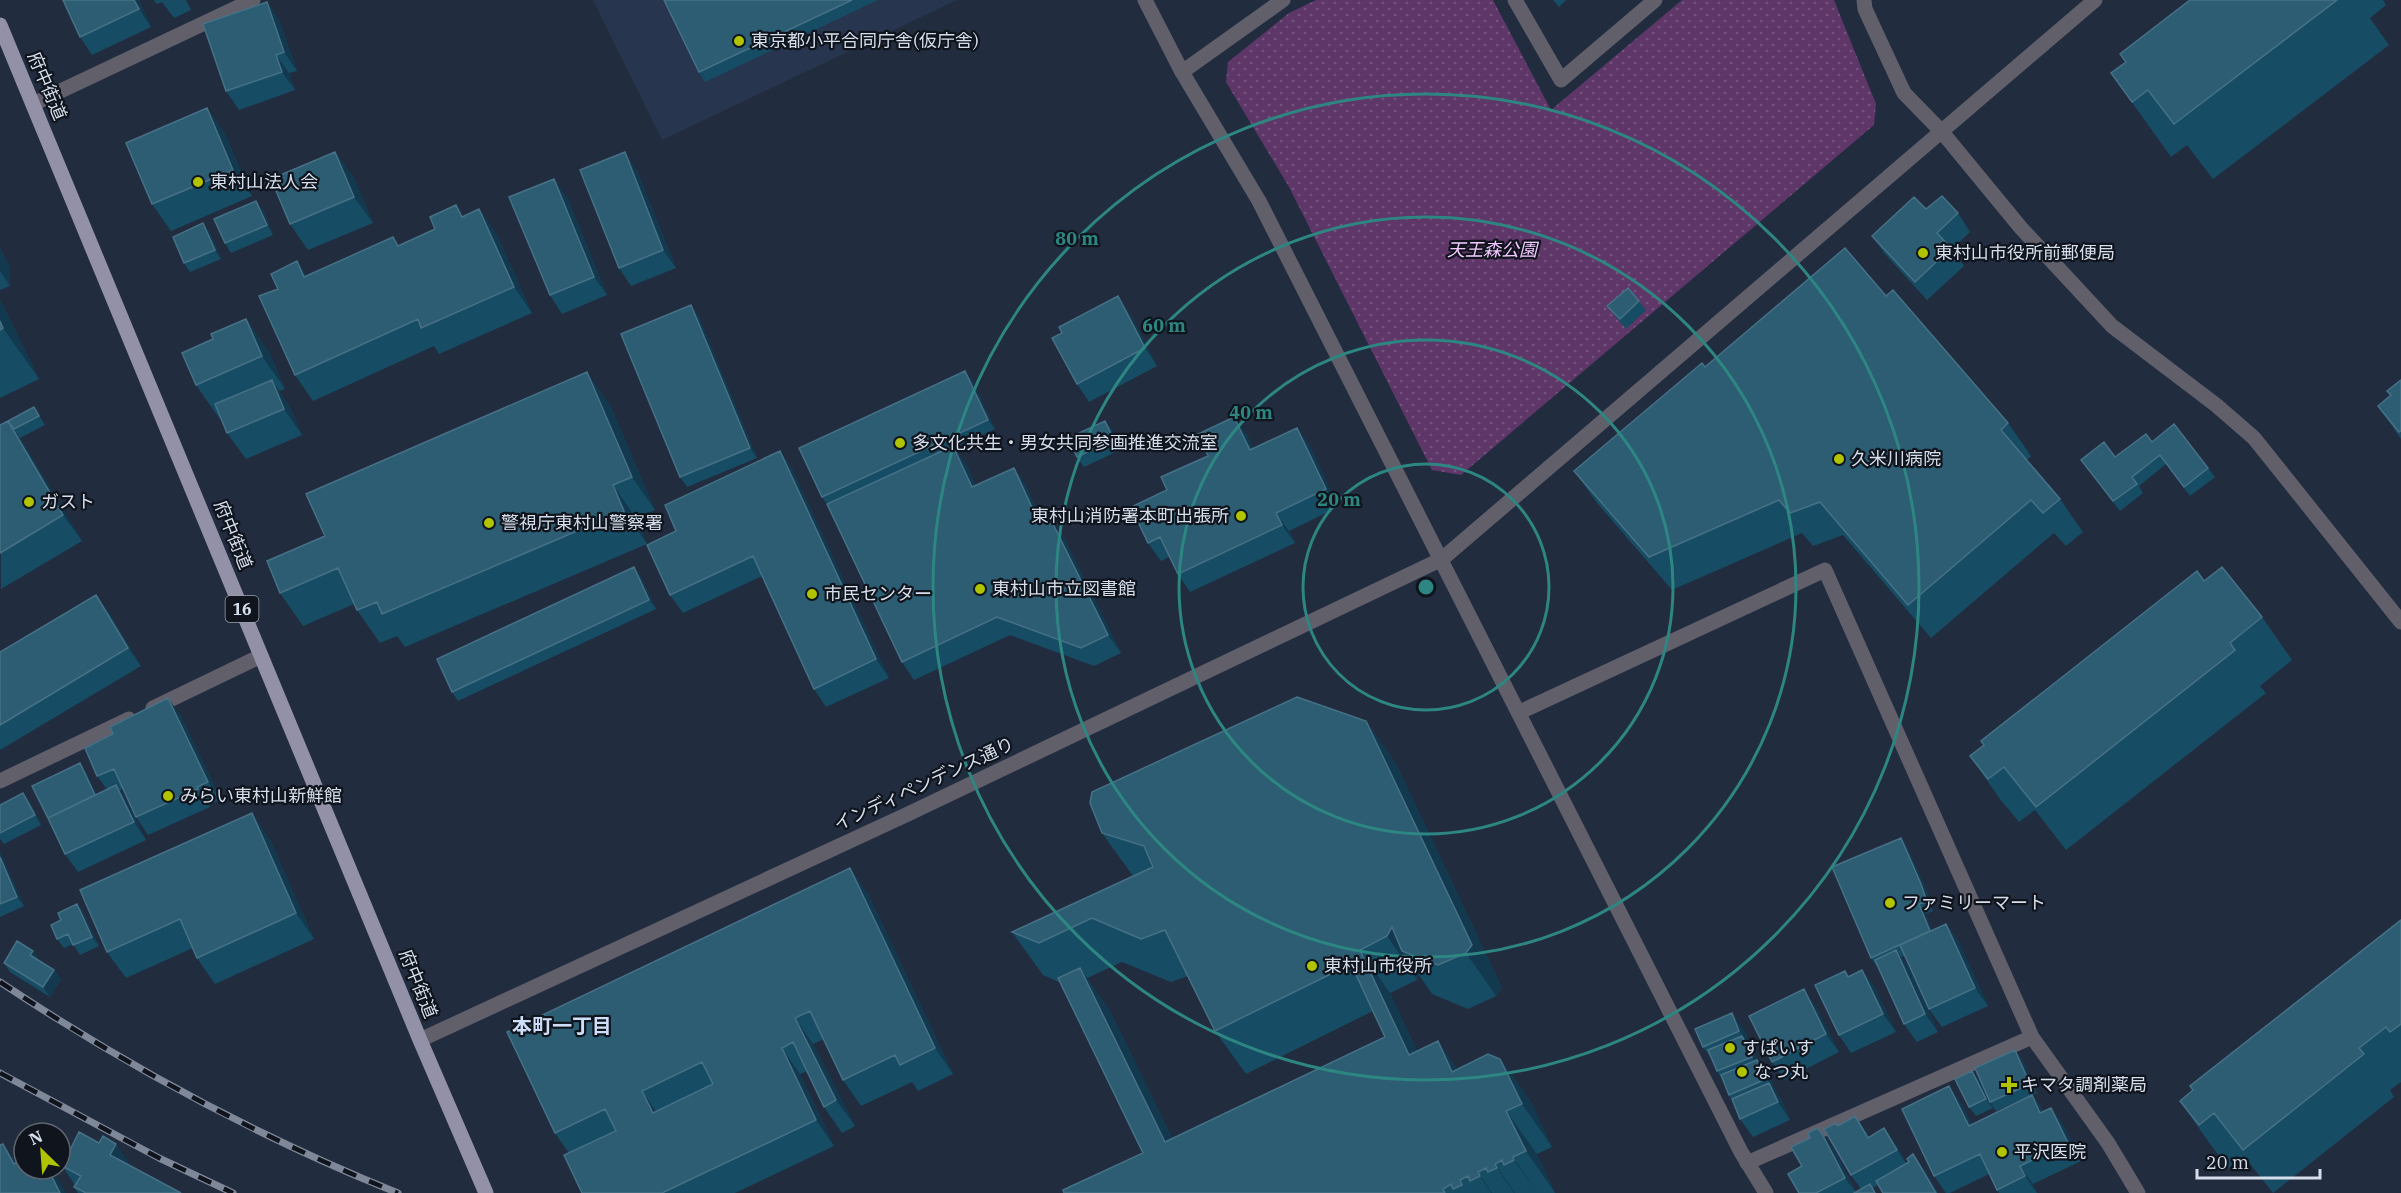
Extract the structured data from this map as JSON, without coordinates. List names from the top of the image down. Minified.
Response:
{"streets":{"main road":["府中街道","16"],"street":["インディペンデンス通り"]},"crossings":[["府中街道","インディペンデンス通り"]],"districts":["本町一丁目"],"parks":["天王森公園"],"places":{"other":["東京都小平合同庁舎(仮庁舎)","東村山法人会","東村山市役所前郵便局","多文化共生・男女共同参画推進交流室","久米川病院","ガスト","東村山消防署本町出張所","警視庁東村山警察署","東村山市立図書館","市民センター","みらい東村山新鮮館","ファミリーマート","東村山市役所","すぱいす","なつ丸","平沢医院"],"health":["キマタ調剤薬局"]},"scale_bar":"20 m","north":"top left","rings":["80 m","60 m","40 m","20 m"]}
